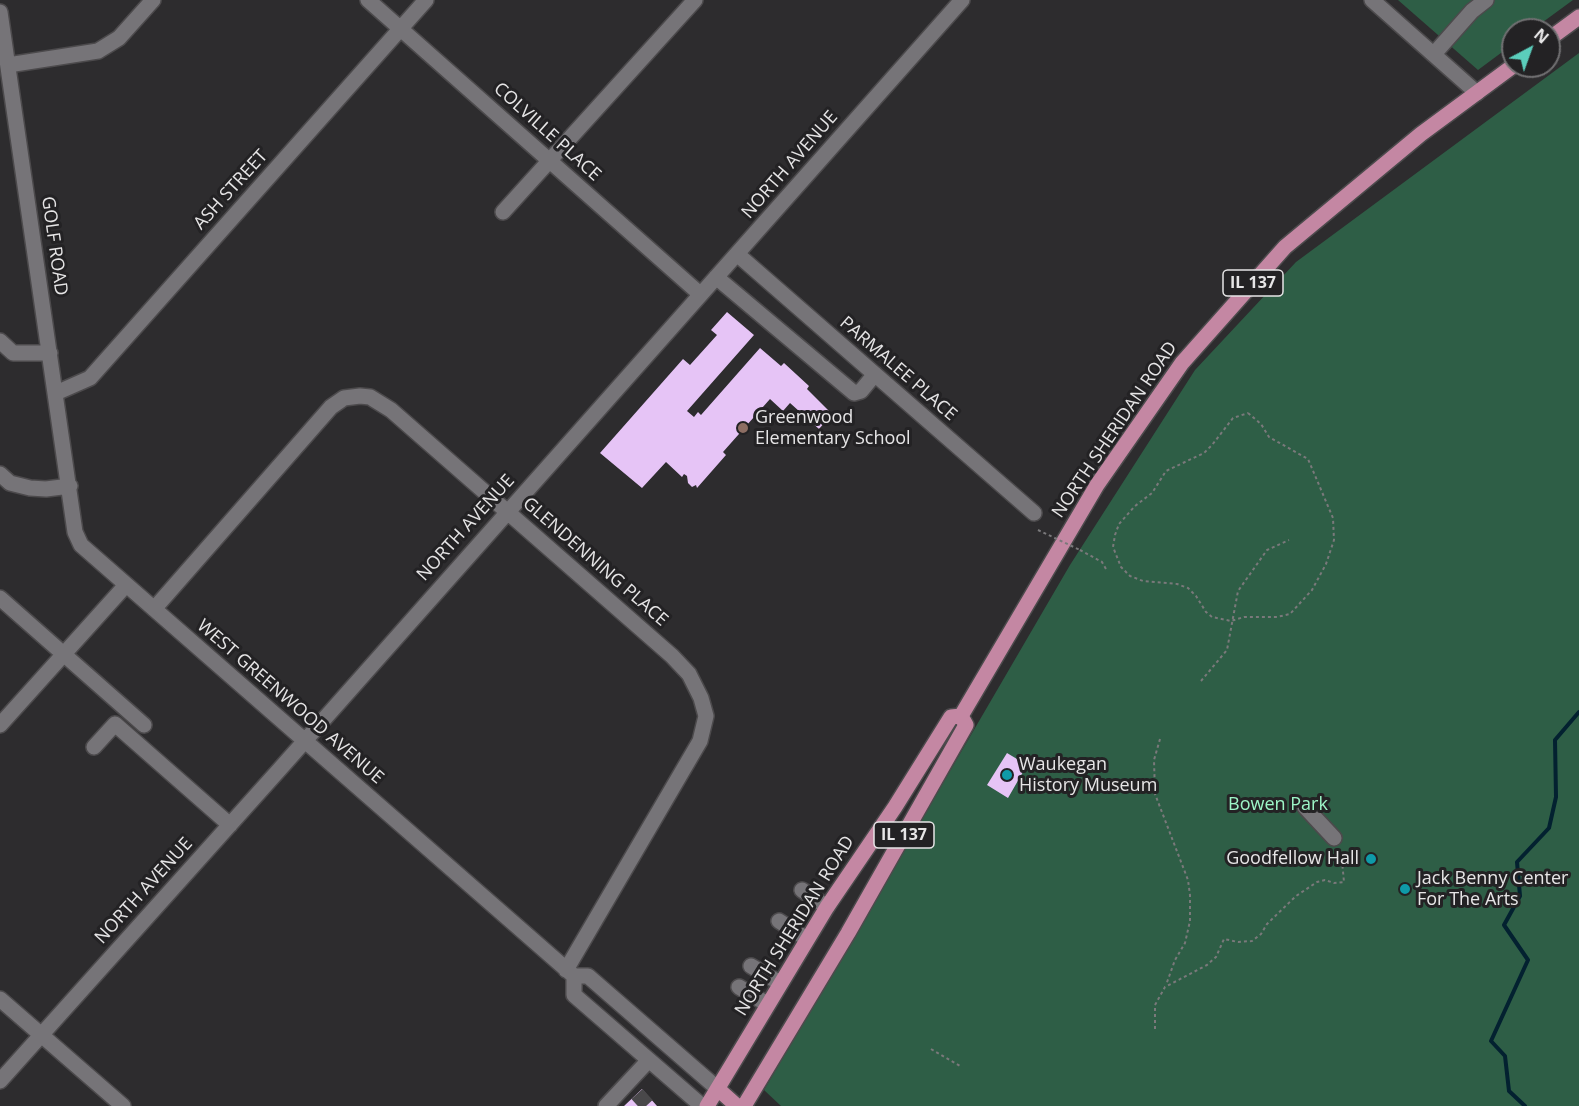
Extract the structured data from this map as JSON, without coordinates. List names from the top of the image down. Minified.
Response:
{"streets":{"main road":["IL 137","NORTH SHERIDAN ROAD"],"street":["COLVILLE PLACE","NORTH AVENUE","ASH STREET","GOLF ROAD","PARMALEE PLACE","GLENDENNING PLACE","WEST GREENWOOD AVENUE"]},"crossings":[["COLVILLE PLACE","NORTH AVENUE"],["COLVILLE PLACE","ASH STREET"],["NORTH AVENUE","PARMALEE PLACE"],["NORTH AVENUE","GLENDENNING PLACE"],["NORTH AVENUE","WEST GREENWOOD AVENUE"],["ASH STREET","GOLF ROAD"],["GOLF ROAD","WEST GREENWOOD AVENUE"],["NORTH SHERIDAN ROAD","WEST GREENWOOD AVENUE"],["GLENDENNING PLACE","WEST GREENWOOD AVENUE"]],"parks":["Bowen Park"],"places":["Greenwood Elementary School","Waukegan History Museum","Goodfellow Hall","Jack Benny Center For The Arts"],"north":"top right"}
